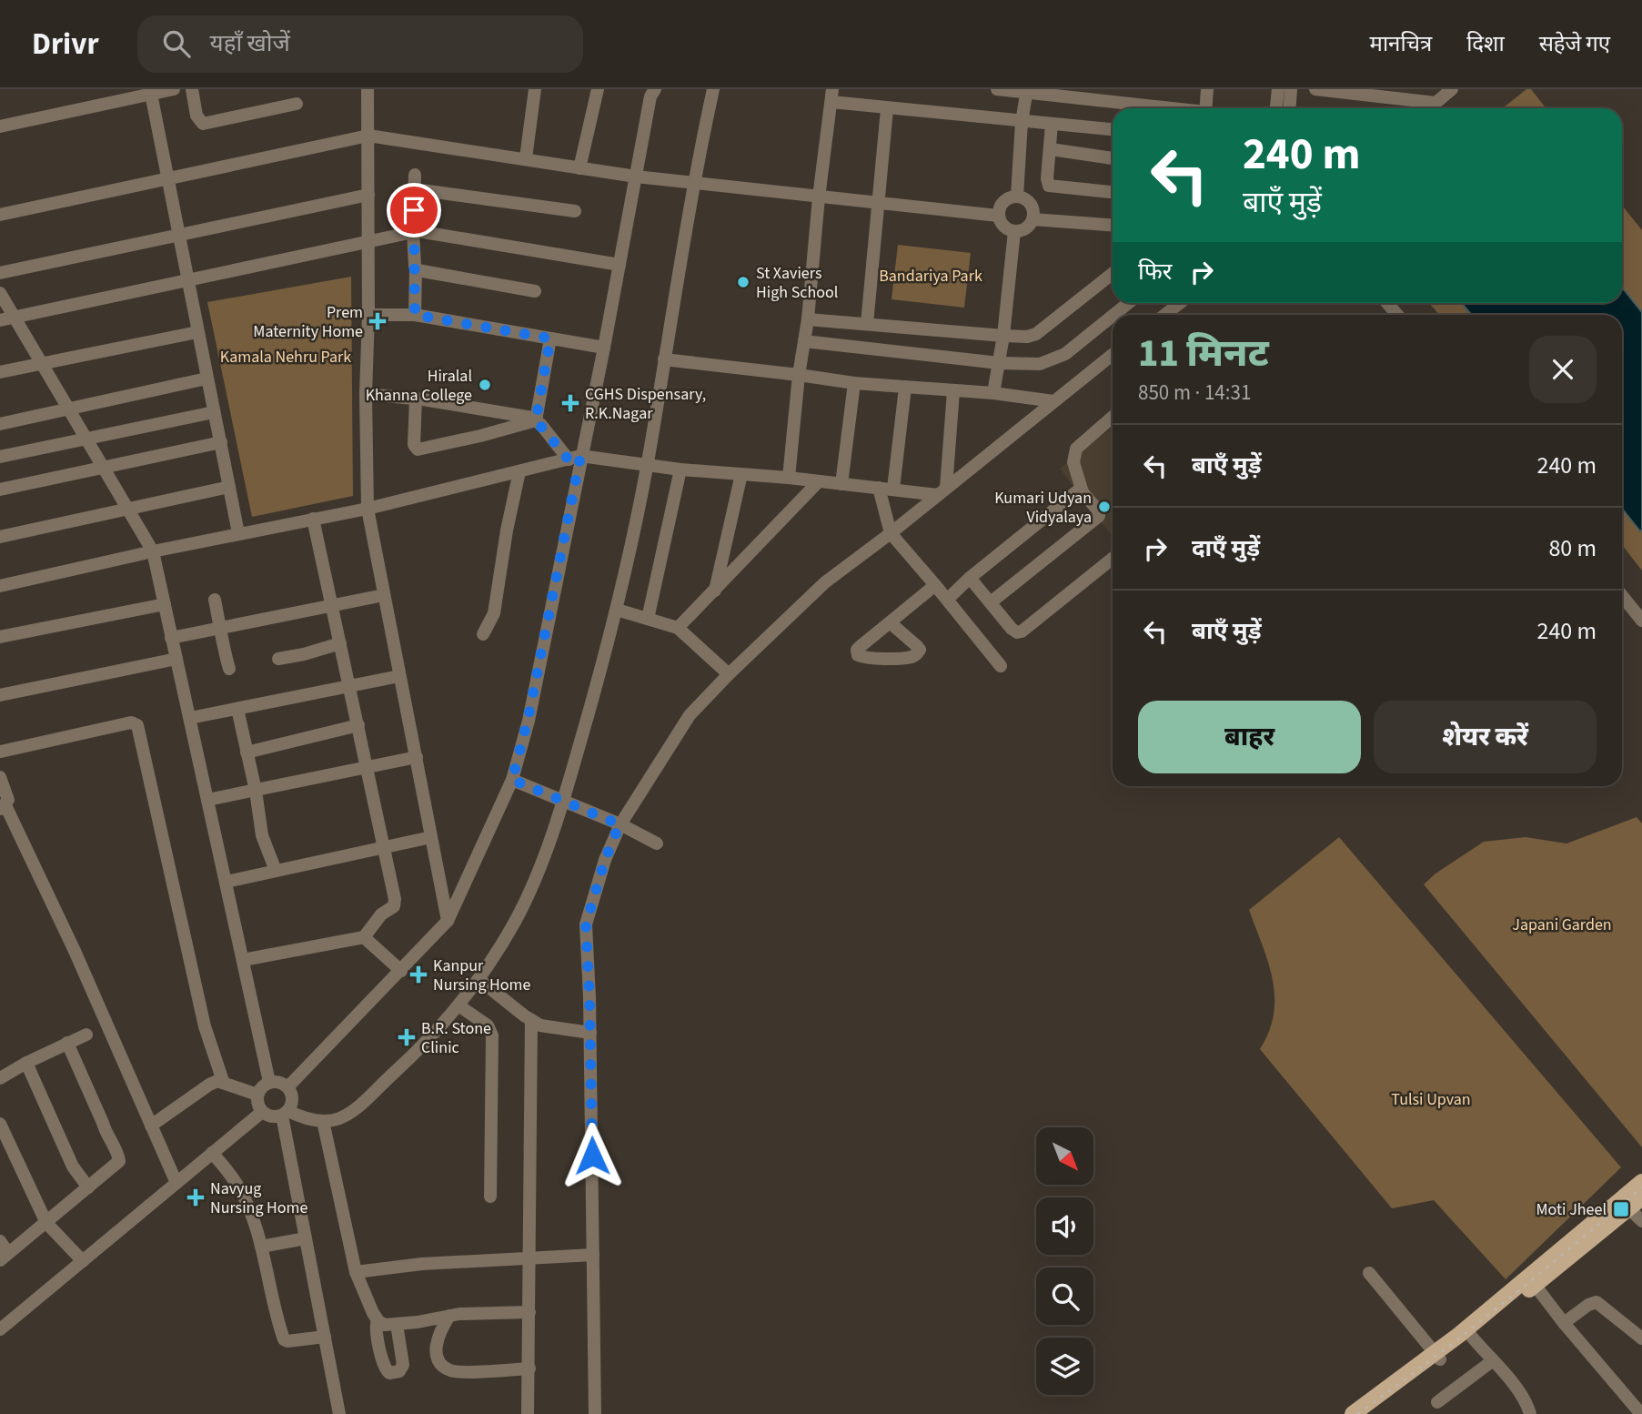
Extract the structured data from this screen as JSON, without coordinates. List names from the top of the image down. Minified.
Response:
{"parks":["Bandariya Park","Kamala Nehru Park","Japani Garden","Tulsi Upvan"],"places":{"other":["St Xaviers High School","Hiralal Khanna College","Kumari Udyan Vidyalaya"],"health":["Prem Maternity Home","CGHS Dispensary, R.K.Nagar","Kanpur Nursing Home","B.R. Stone Clinic","Navyug Nursing Home"],"transit":["Moti Jheel"]},"north":"bottom right","page":{"header":"Drivr","search":"यहाँ खोजें","nav":["मानचित्र","दिशा","सहेजे गए"],"turn":["240 m","बाएँ मुड़ें"],"then":"फिर","heading":["11 मिनट","850 m · 14:31"],"list":[{"name":"बाएँ मुड़ें","value":"240 m"},{"name":"दाएँ मुड़ें","value":"80 m"},{"name":"बाएँ मुड़ें","value":"240 m"}],"buttons":["बाहर","शेयर करें"]}}
